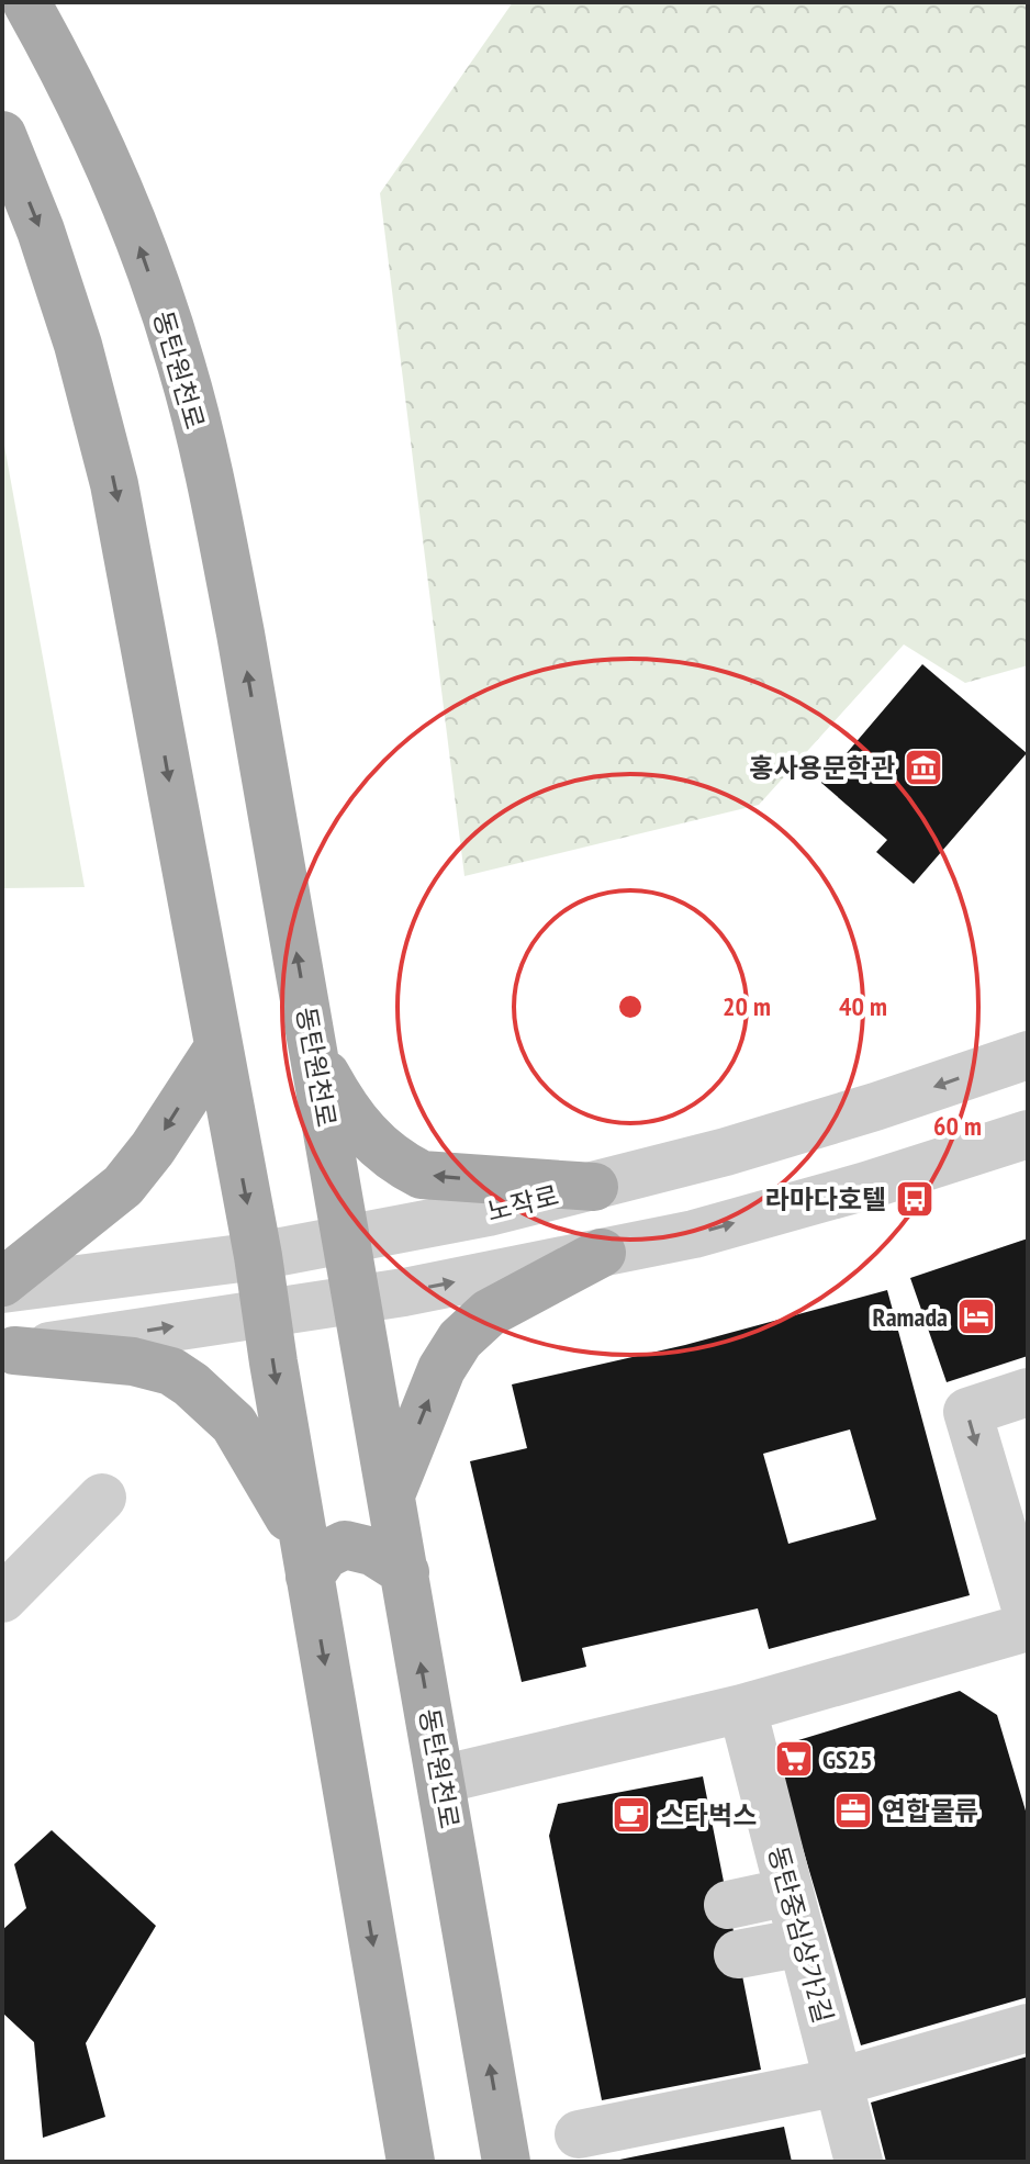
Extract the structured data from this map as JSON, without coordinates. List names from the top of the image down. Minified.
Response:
{"streets":{"main road":["동탄원천로"],"street":["노작로","동탄중심상가2길"]},"crossings":[["동탄원천로","노작로"]],"places":{"museum":["홍사용문학관"],"bus stop":["라마다호텔"],"hotel":["Ramada"],"supermarket":["GS25"],"office":["연합물류"],"cafe":["스타벅스"]},"rings":["20 m","40 m","60 m"]}
